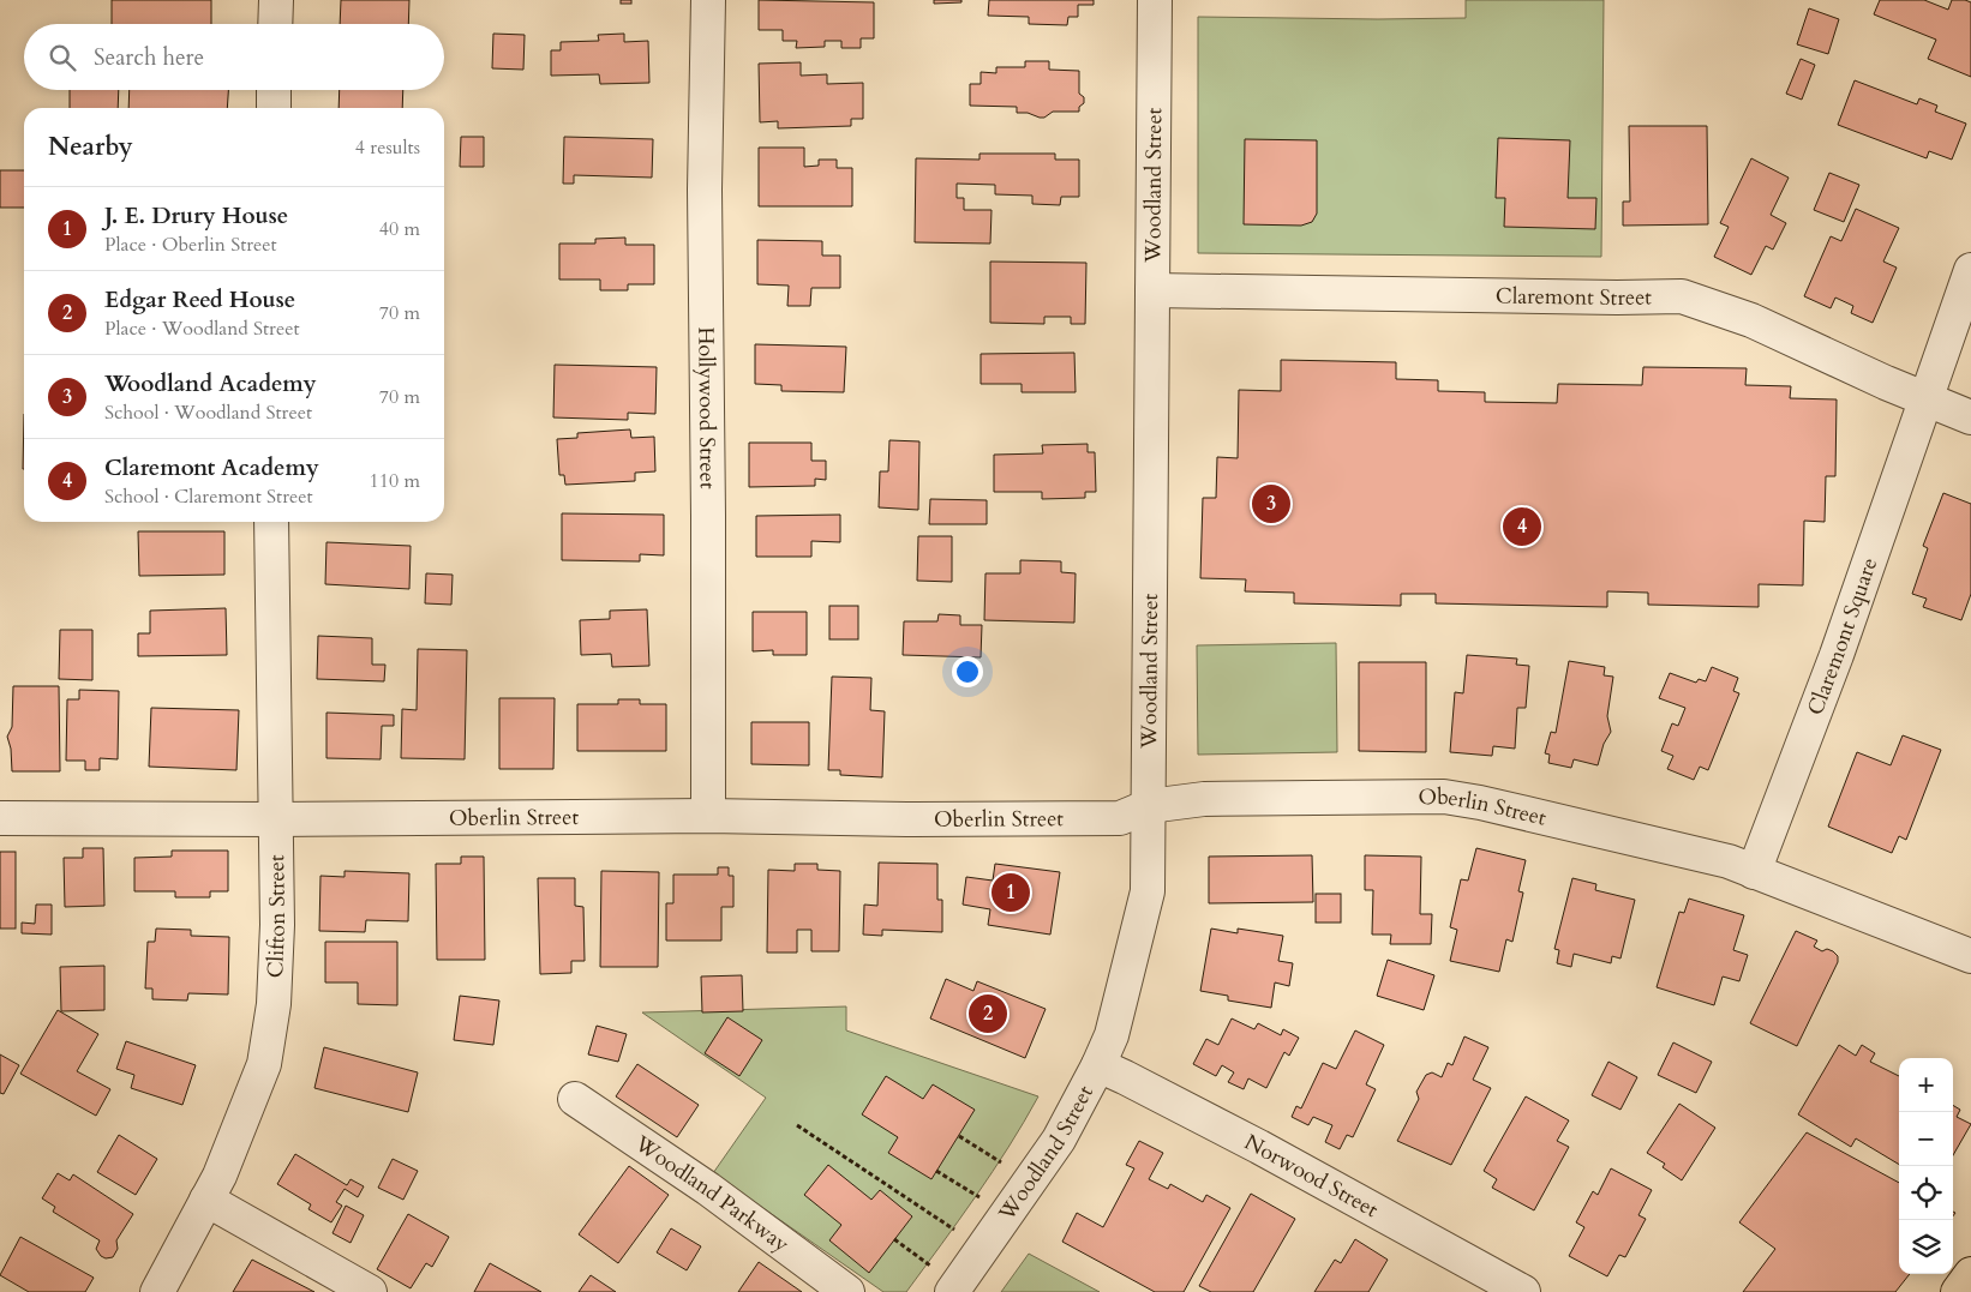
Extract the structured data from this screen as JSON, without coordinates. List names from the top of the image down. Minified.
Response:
{"streets":{"street":["Woodland Street","Claremont Street","Hollywood Street","Claremont Square","Oberlin Street","Clifton Street","Norwood Street","Woodland Parkway"]},"crossings":[["Woodland Street","Claremont Street"],["Woodland Street","Oberlin Street"],["Woodland Street","Norwood Street"],["Claremont Street","Claremont Square"],["Hollywood Street","Oberlin Street"],["Claremont Square","Oberlin Street"],["Oberlin Street","Clifton Street"]],"page":{"search":"Search here","heading":["Nearby","4 results"],"list":[{"mark":"1","name":"J. E. Drury House","note":"Place · Oberlin Street","value":"40 m"},{"mark":"2","name":"Edgar Reed House","note":"Place · Woodland Street","value":"70 m"},{"mark":"3","name":"Woodland Academy","note":"School · Woodland Street","value":"70 m"},{"mark":"4","name":"Claremont Academy","note":"School · Claremont Street","value":"110 m"}],"pins":["3","4","1","2"],"map_buttons":["+","−"]}}
